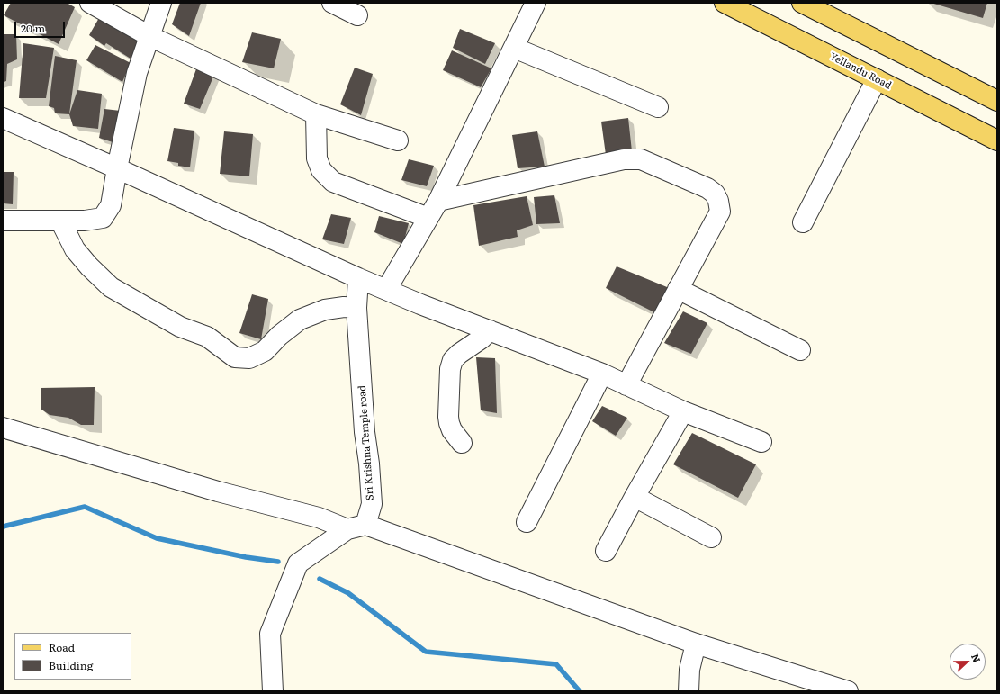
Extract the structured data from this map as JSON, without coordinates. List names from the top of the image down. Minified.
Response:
{"streets":{"main road":["Yellandu Road"],"street":["Sri Krishna Temple road"]},"legend":["Road","Building"],"scale_bar":"20 m","north":"right"}
